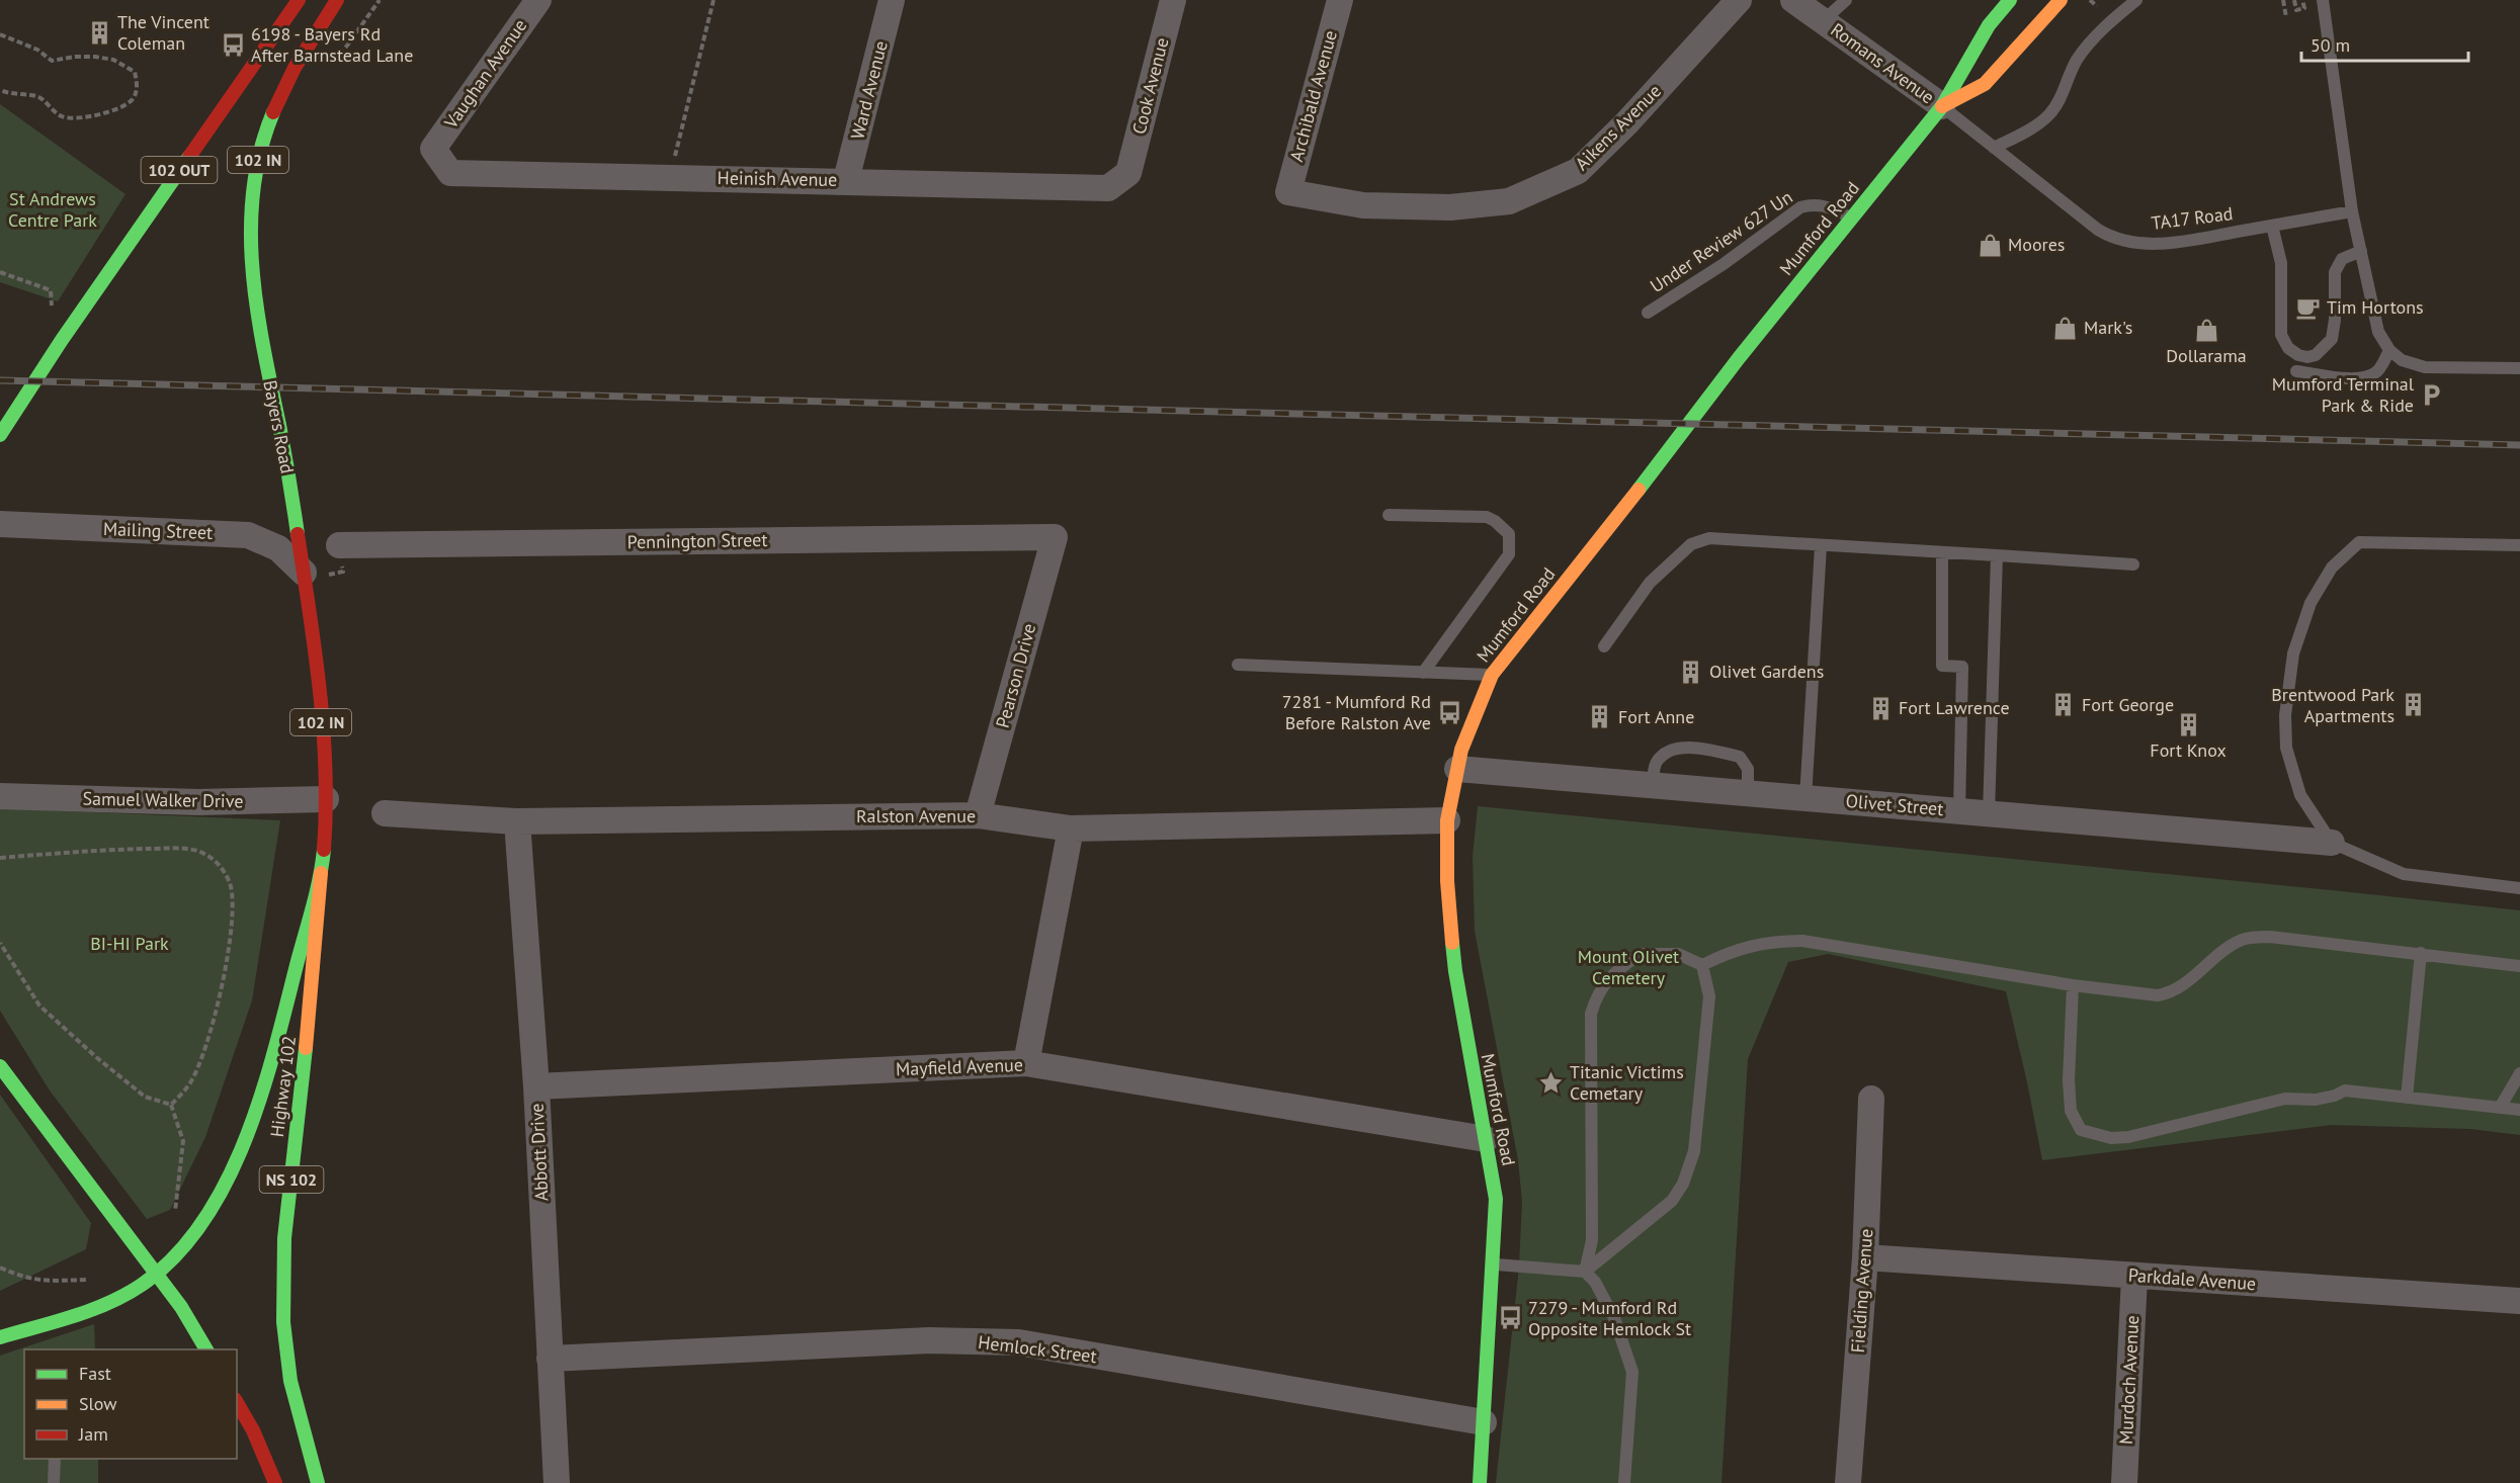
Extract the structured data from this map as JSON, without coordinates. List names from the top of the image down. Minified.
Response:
{"streets":{"main road":["102 IN","102 OUT","Mumford Road","Bayers Road","Highway 102","NS 102"],"street":["Romans Avenue","Vaughan Avenue","Cook Avenue","Ward Avenue","Archibald Avenue","Aikens Avenue","Heinish Avenue","Mailing Street","Pennington Street","Pearson Drive","Samuel Walker Drive","Olivet Street","Ralston Avenue","Mayfield Avenue","Abbott Drive","Parkdale Avenue","Fielding Avenue","Hemlock Street","Murdoch Avenue"],"lane":["TA17 Road","Under Review 627 Un"]},"crossings":[["Romans Avenue","TA17 Road"],["Romans Avenue","Mumford Road"],["Vaughan Avenue","Heinish Avenue"],["Cook Avenue","Heinish Avenue"],["Ward Avenue","Heinish Avenue"],["Archibald Avenue","Aikens Avenue"],["TA17 Road","Mumford Road"],["Mumford Road","Under Review 627 Un"],["Mumford Road","Olivet Street"],["Mumford Road","Ralston Avenue"],["Mumford Road","Mayfield Avenue"],["Mumford Road","Hemlock Street"],["Bayers Road","Mailing Street"],["Bayers Road","Samuel Walker Drive"],["Bayers Road","Highway 102"],["Pennington Street","Pearson Drive"],["Pearson Drive","Ralston Avenue"],["Ralston Avenue","Abbott Drive"],["Mayfield Avenue","Abbott Drive"],["Abbott Drive","Hemlock Street"],["Parkdale Avenue","Fielding Avenue"],["Parkdale Avenue","Murdoch Avenue"]],"parks":["St Andrews Centre Park","BI-HI Park","Mount Olivet Cemetery"],"places":{"building":["The Vincent Coleman","Olivet Gardens","Fort George","Brentwood Park Apartments","Fort Lawrence","Fort Anne","Fort Knox"],"bus stop":["6198 - Bayers Rd After Barnstead Lane","7281 - Mumford Rd Before Ralston Ave","7279 - Mumford Rd Opposite Hemlock St"],"shop":["Moores","Mark's","Dollarama"],"cafe":["Tim Hortons"],"parking":["Mumford Terminal Park & Ride"],"place":["Titanic Victims Cemetary"]},"legend":["Fast","Slow","Jam"],"scale_bar":"50 m"}
